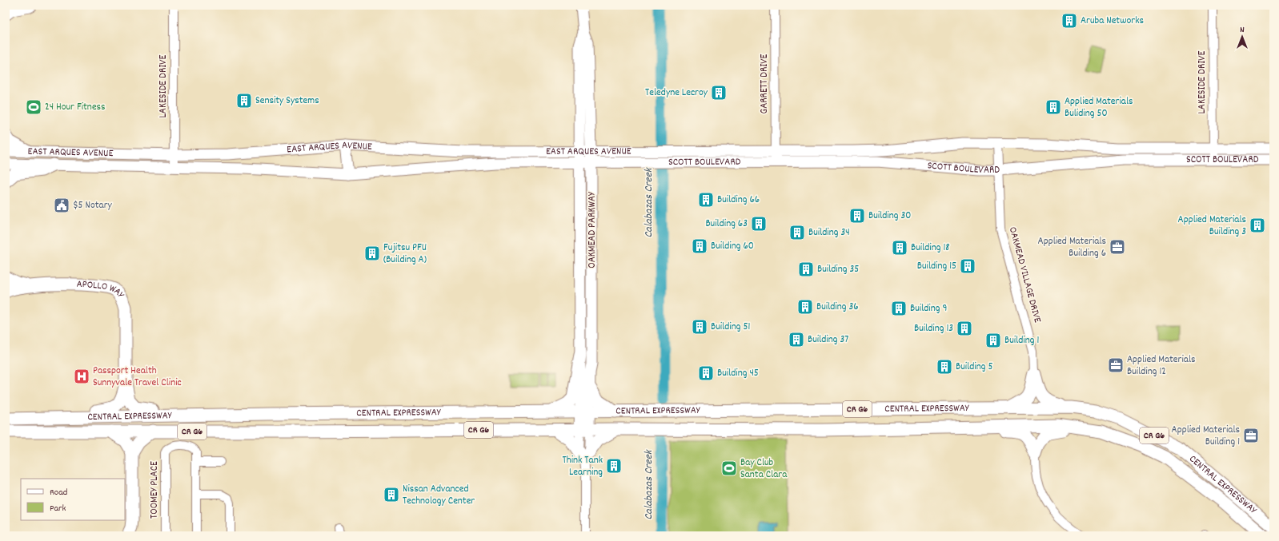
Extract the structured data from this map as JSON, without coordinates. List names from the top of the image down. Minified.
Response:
{"streets":{"highway":["APOLLO WAY","CR G6","CENTRAL EXPRESSWAY"],"main road":["EAST ARQUES AVENUE","SCOTT BOULEVARD","OAKMEAD PARKWAY"],"street":["LAKESIDE DRIVE","GARRETT DRIVE","OAKMEAD VILLAGE DRIVE","TOOMEY PLACE"]},"crossings":[["LAKESIDE DRIVE","EAST ARQUES AVENUE"],["LAKESIDE DRIVE","SCOTT BOULEVARD"],["GARRETT DRIVE","SCOTT BOULEVARD"],["EAST ARQUES AVENUE","SCOTT BOULEVARD"],["EAST ARQUES AVENUE","OAKMEAD PARKWAY"],["SCOTT BOULEVARD","OAKMEAD VILLAGE DRIVE"],["OAKMEAD PARKWAY","CENTRAL EXPRESSWAY"]],"water":["Calabazas Creek"],"places":{"building":["Aruba Networks","Teledyne Lecroy","Sensity Systems","Applied Materials Buliding 50","Building 66","Building 30","Building 63","Applied Materials Building 3","Building 34","Building 60","Building 18","Fujitsu PFU (Building A)","Building 15","Building 35","Building 36","Building 9","Building 51","Building 13","Building 37","Building 1","Building 5","Building 45","Think Tank Learning","Nissan Advanced Technology Center"],"sports":["24 Hour Fitness","Bay Club Santa Clara"],"public building":["$5 Notary"],"office":["Applied Materials Building 6","Applied Materials Building 12","Applied Materials Building 1"],"hospital":["Passport Health Sunnyvale Travel Clinic"]},"legend":["Road","Park"],"north":"top"}
